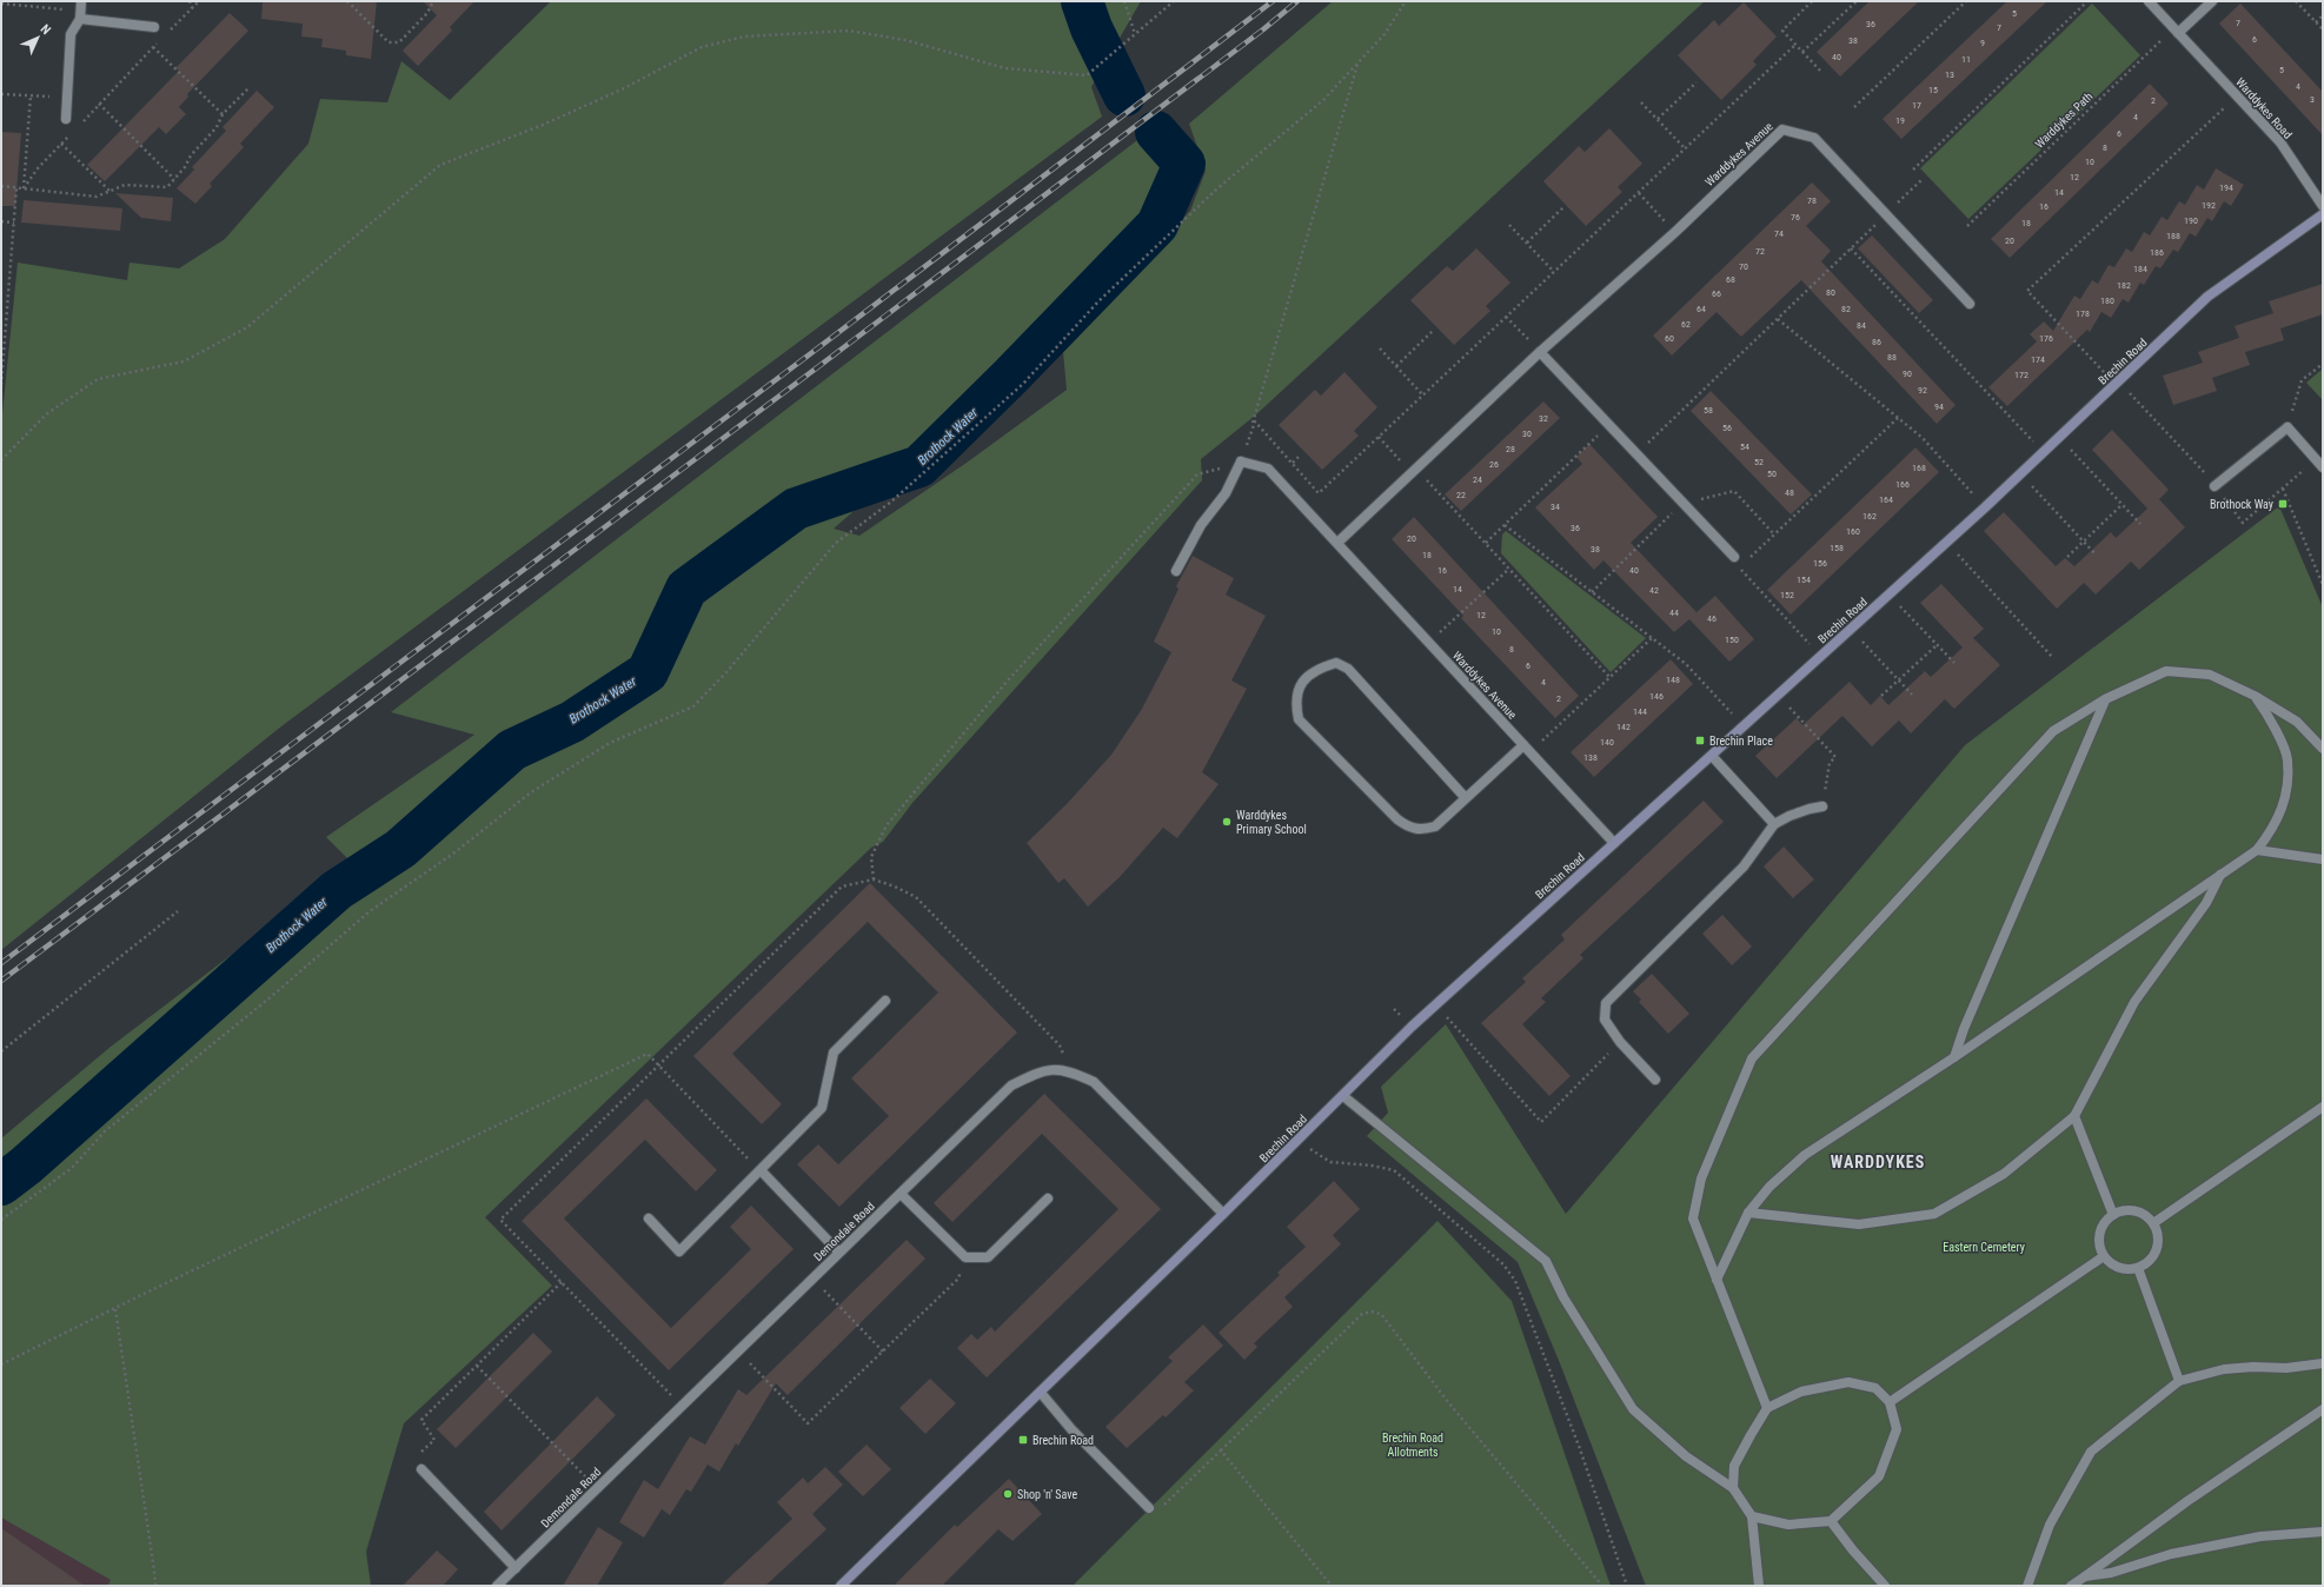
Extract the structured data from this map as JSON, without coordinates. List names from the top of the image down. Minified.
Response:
{"streets":{"street":["Warddykes Road","Warddykes Avenue","Brechin Road","Demondale Road"],"path":["Warddykes Path"]},"crossings":[["Warddykes Road","Warddykes Path"],["Warddykes Avenue","Brechin Road"],["Brechin Road","Demondale Road"]],"districts":["WARDDYKES"],"water":["Brothock Water"],"parks":["Eastern Cemetery","Brechin Road Allotments"],"places":{"transit":["Brothock Way","Brechin Place","Brechin Road"],"other":["Warddykes Primary School","Shop 'n' Save"]},"house_numbers":["5","7","36","7","6","38","9","40","11","5","13","4","15","3","2","17","4","19","6","8","10","12","194","14","78","192","16","76","190","18","74","188","20","72","186","70","184","68","182","80","66","180","64","82","178","62","84","60","176","86","88","174","90","172","92","94","58","32","56","30","54","28","52","26","168","50","24","166","48","22","164","34","162","36","160","20","158","38","18","156","16","40","154","14","42","152","44","12","46","10","150","8","6","148","4","146","2","144","142","140","138"],"north":"top right"}
